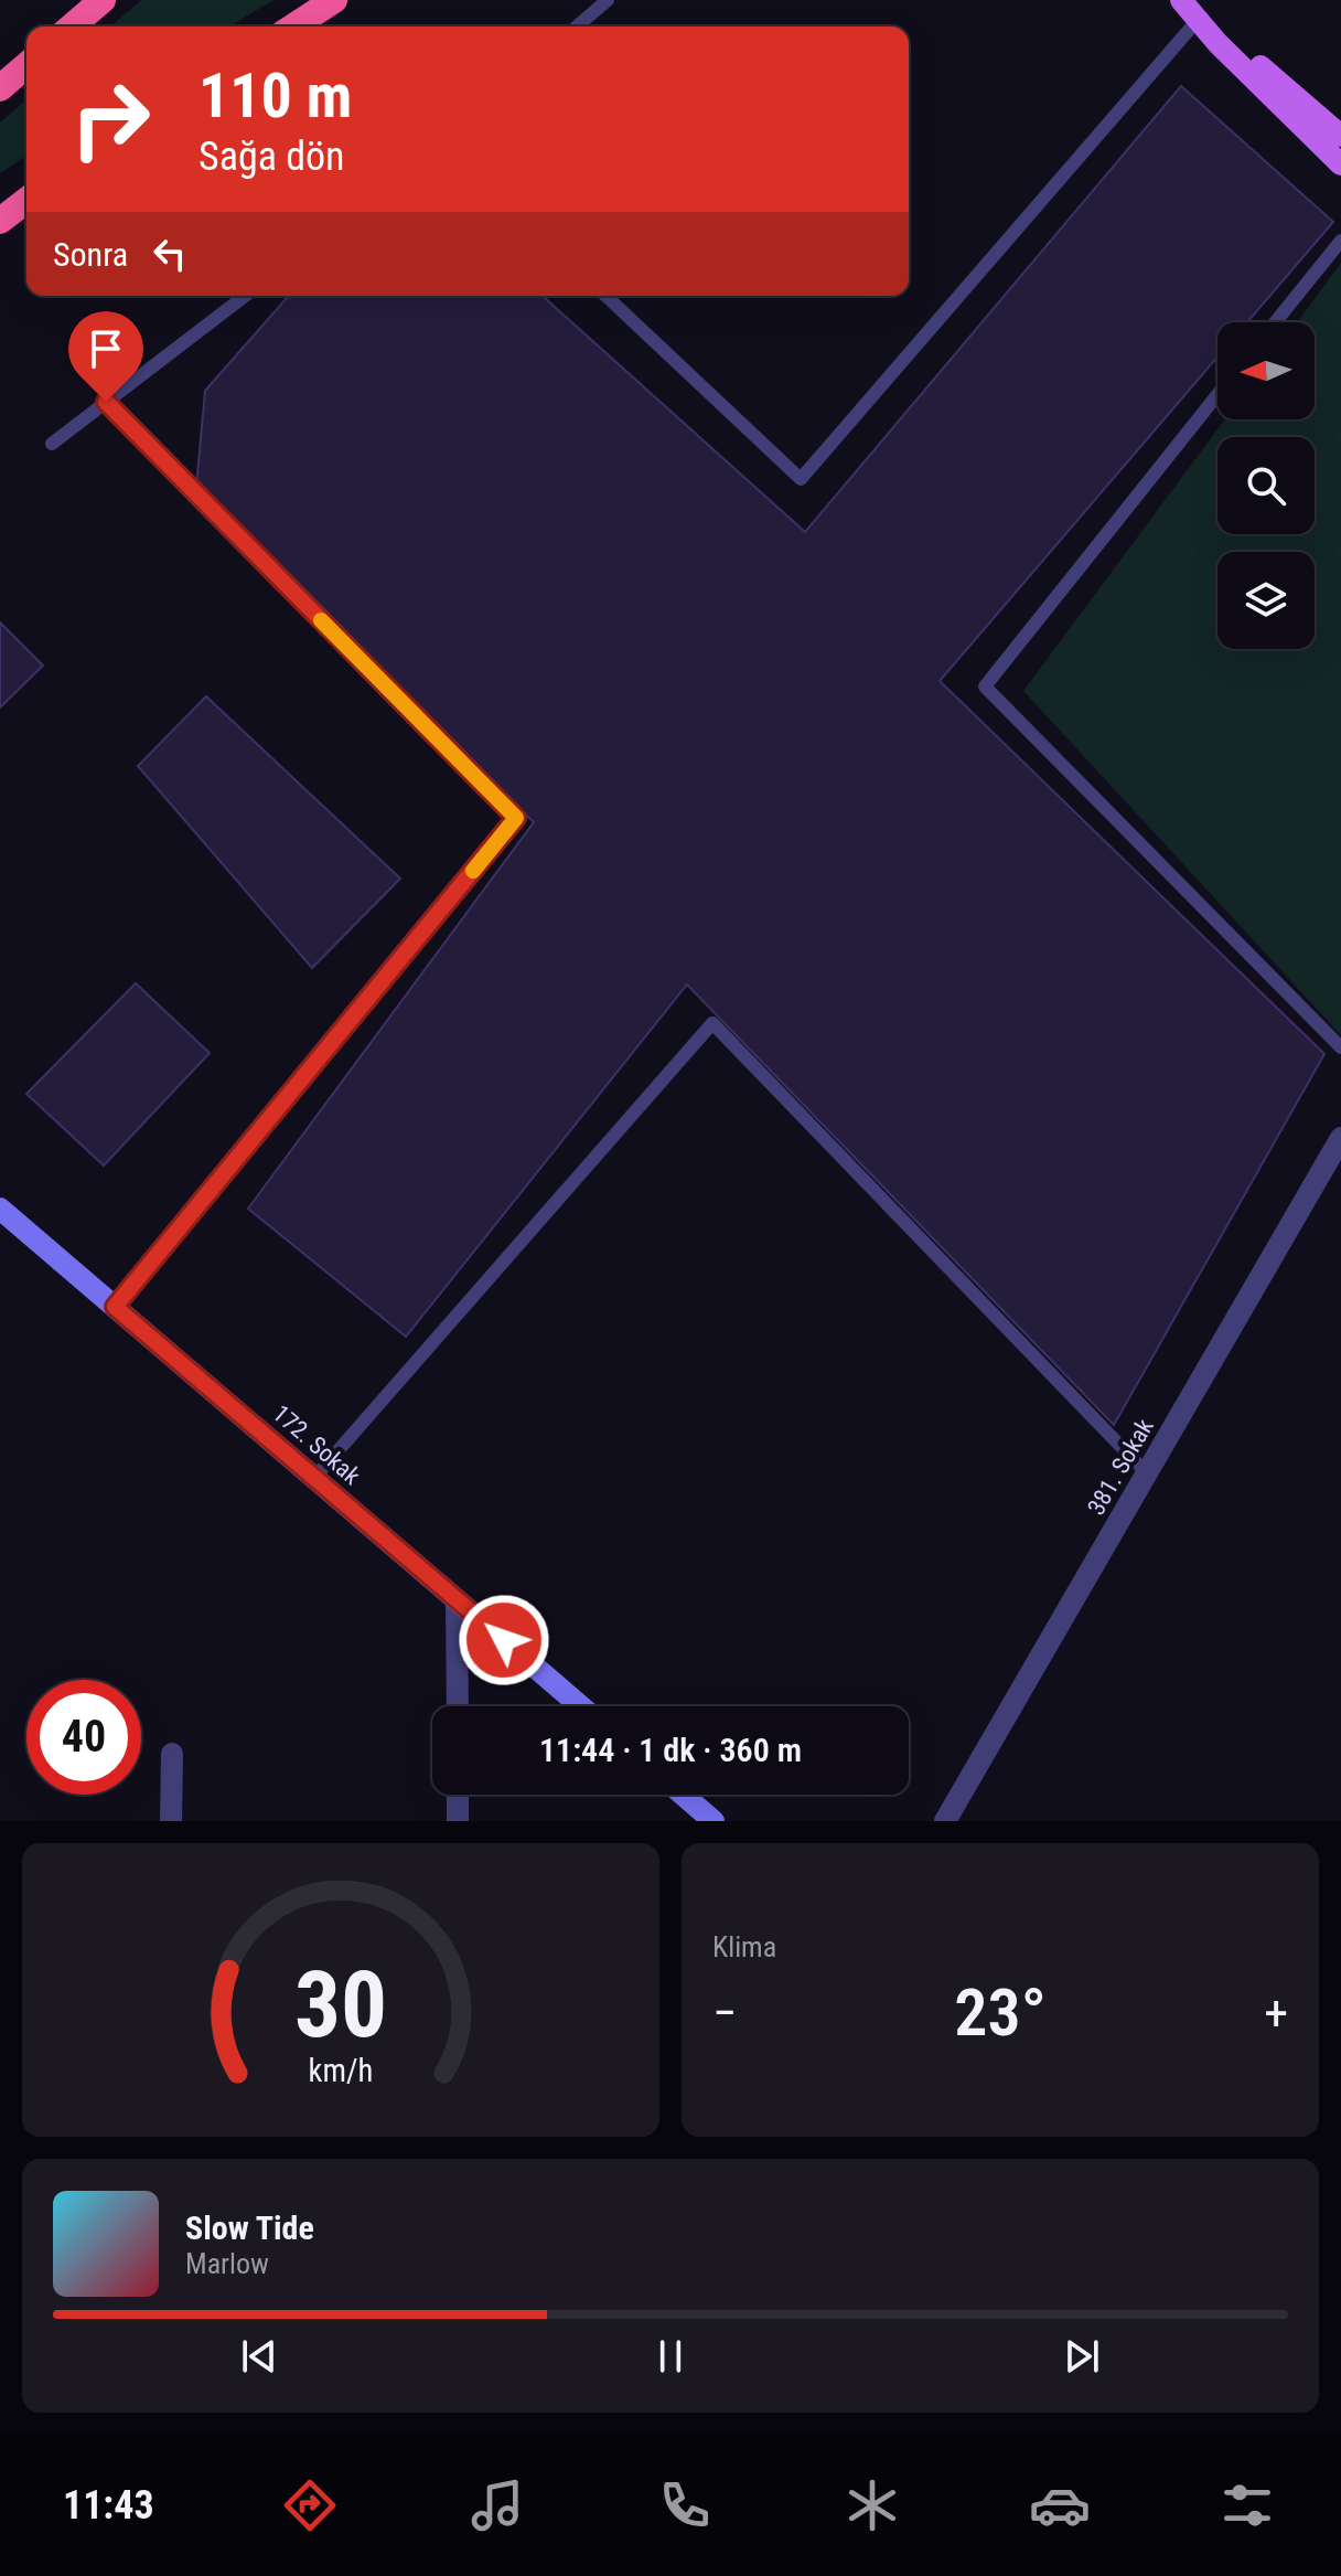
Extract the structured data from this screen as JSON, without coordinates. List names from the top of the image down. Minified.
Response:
{"streets":{"street":["172. Sokak","381. Sokak"]},"north":"left","page":{"turn":["110 m","Sağa dön"],"then":"Sonra","limit":"40","trip":"11:44 · 1 dk · 360 m","tile":"Klima","heat":["−","23°","+"],"song":["Slow Tide","Marlow"],"tabs":"11:43","gauge":["30","km/h"]}}
